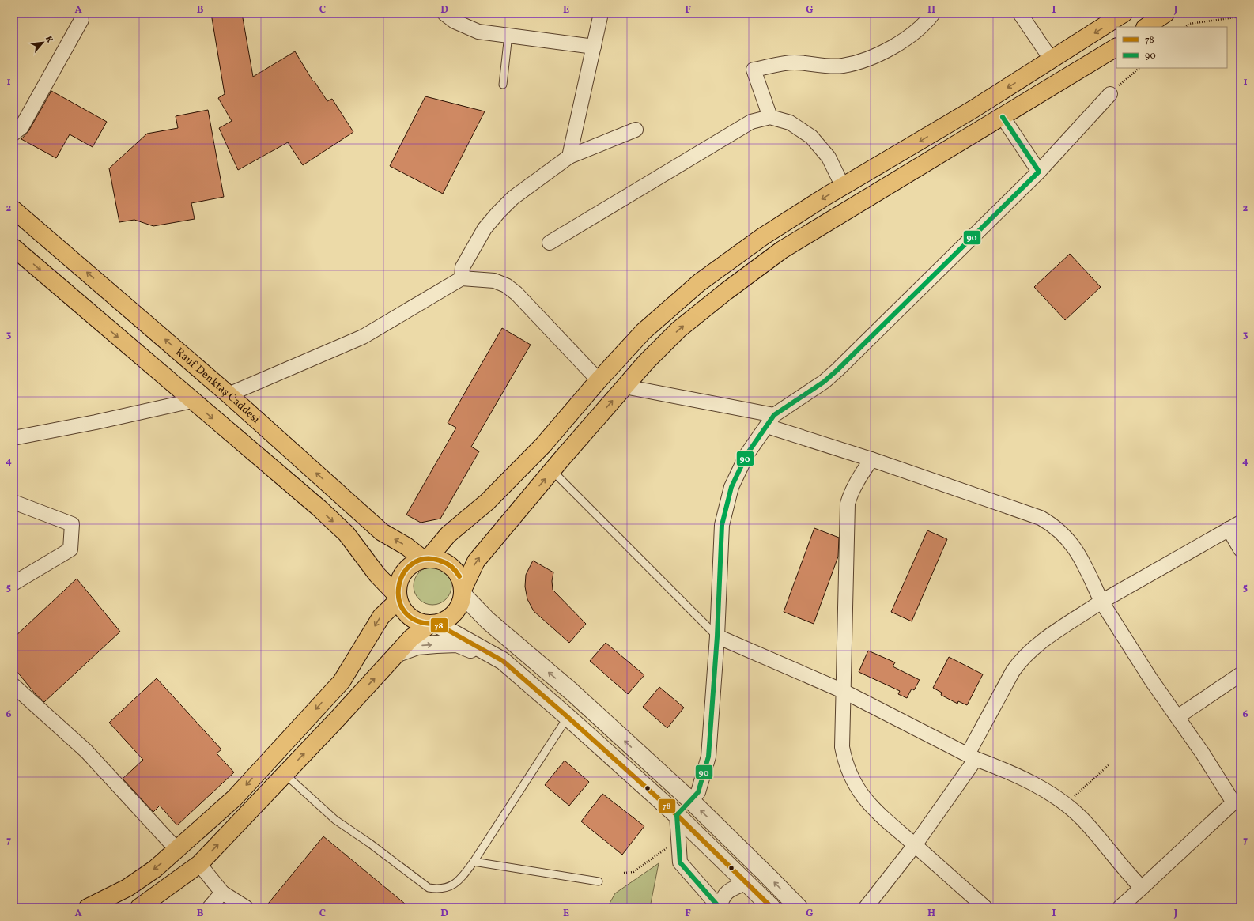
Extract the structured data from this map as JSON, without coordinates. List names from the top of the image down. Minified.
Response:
{"streets":{"main road":["Rauf Denktaş Caddesi"]},"lines":["transit line 90","transit line 78"],"legend":["78","90"],"north":"top right","grid":{"columns":["A","B","C","D","E","F","G","H","I","J"],"rows":["1","2","3","4","5","6","7"]}}
